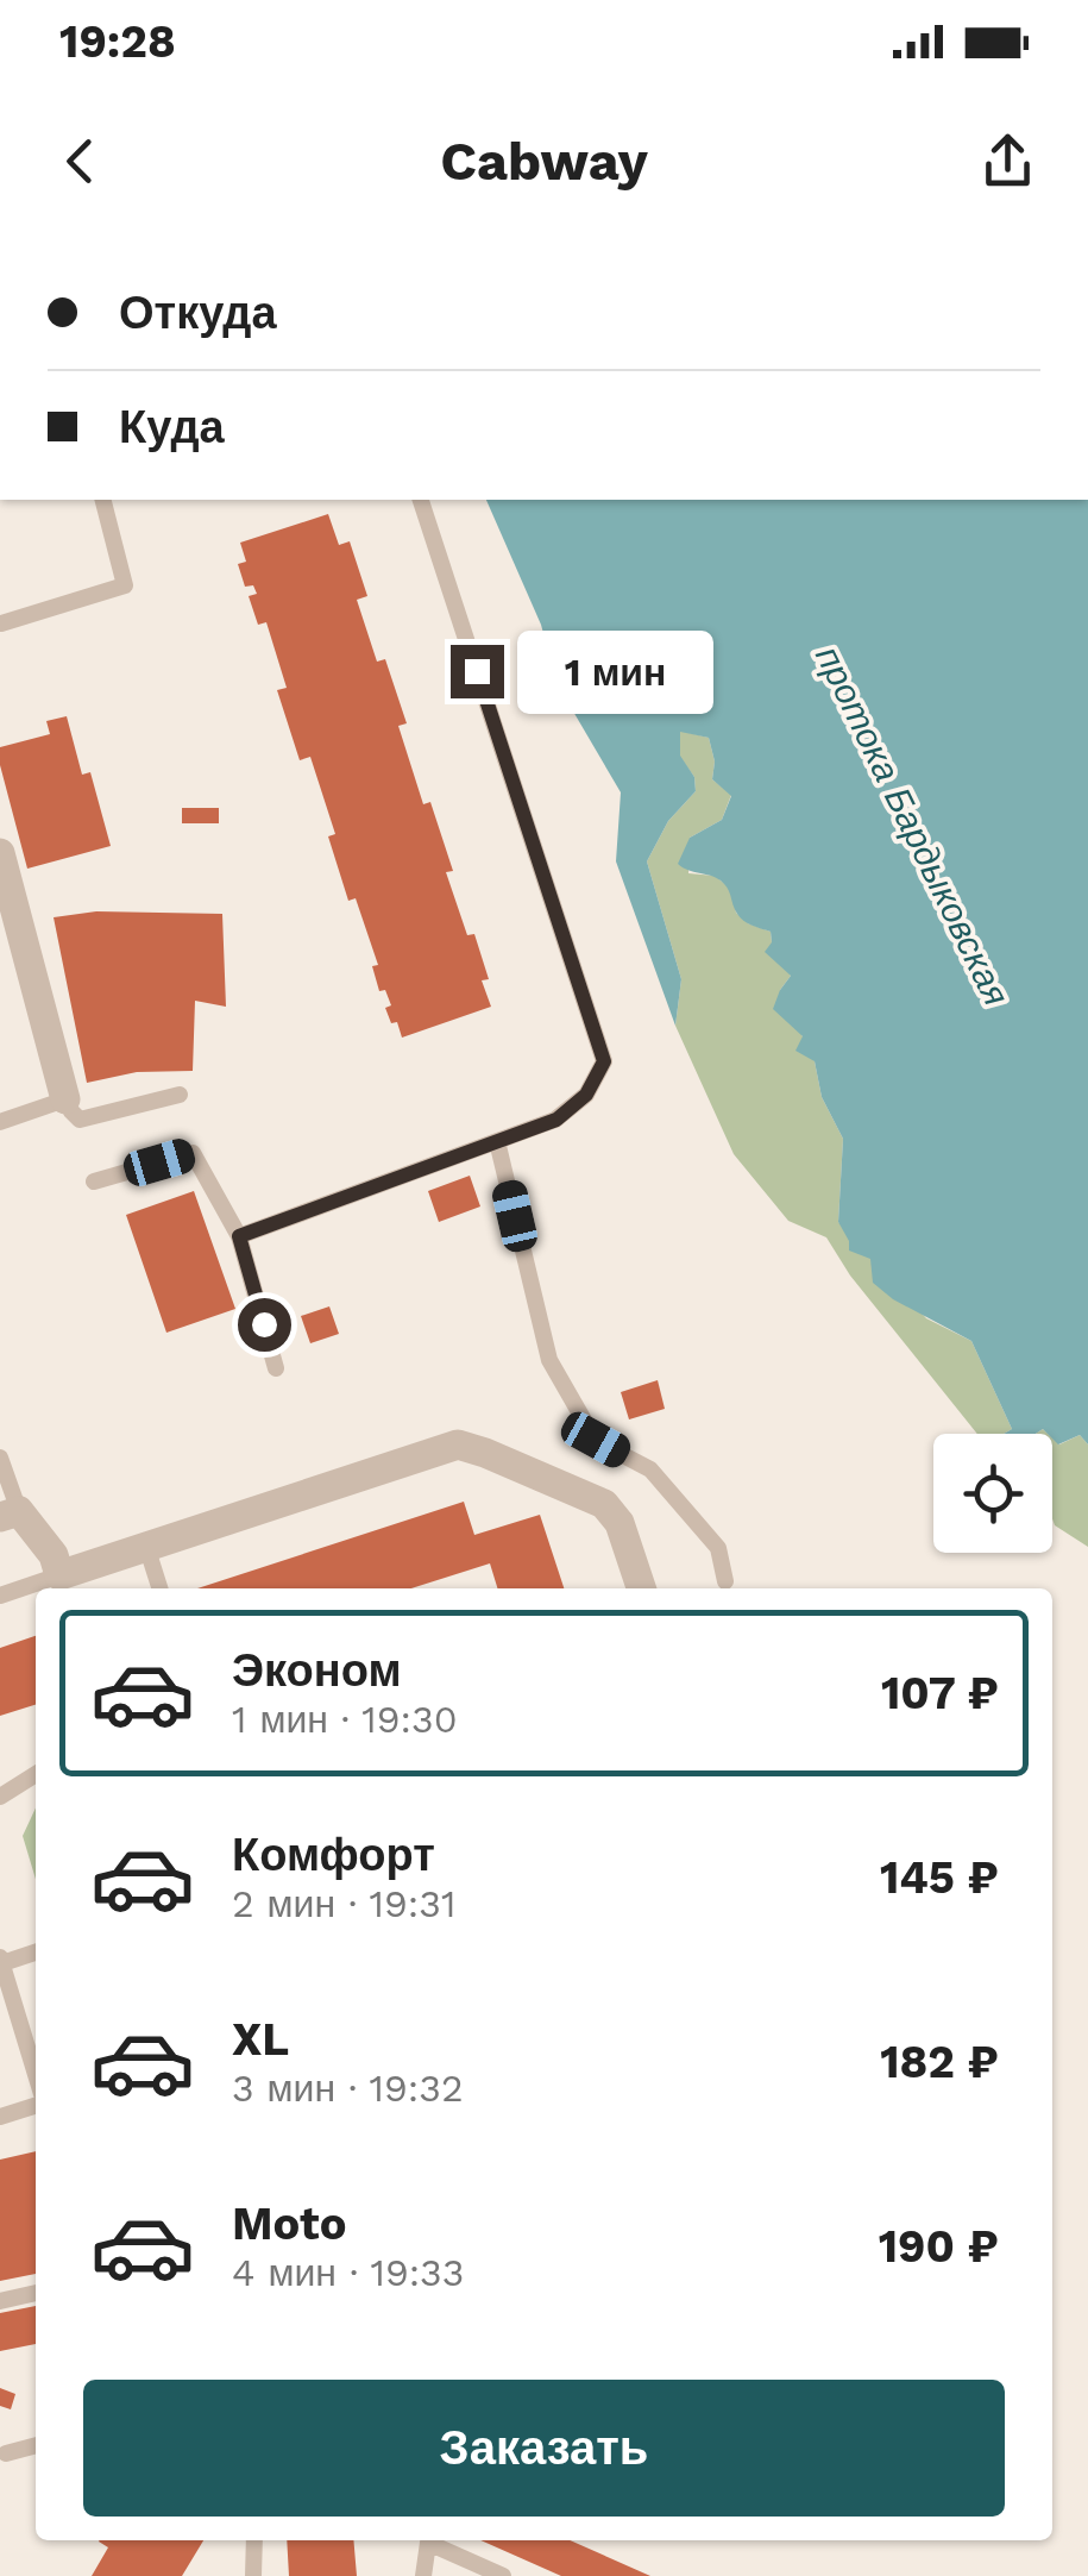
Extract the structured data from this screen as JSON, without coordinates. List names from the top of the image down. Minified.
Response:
{"water":["протока Бардыковская"],"page":{"status":"19:28","header":"Cabway","banner":["Откуда","Куда"],"bubble":"1 мин","list":[{"name":"Эконом","note":"1 мин · 19:30","value":"107 ₽"},{"name":"Комфорт","note":"2 мин · 19:31","value":"145 ₽"},{"name":"XL","note":"3 мин · 19:32","value":"182 ₽"},{"name":"Moto","note":"4 мин · 19:33","value":"190 ₽"}],"buttons":"Заказать"}}
